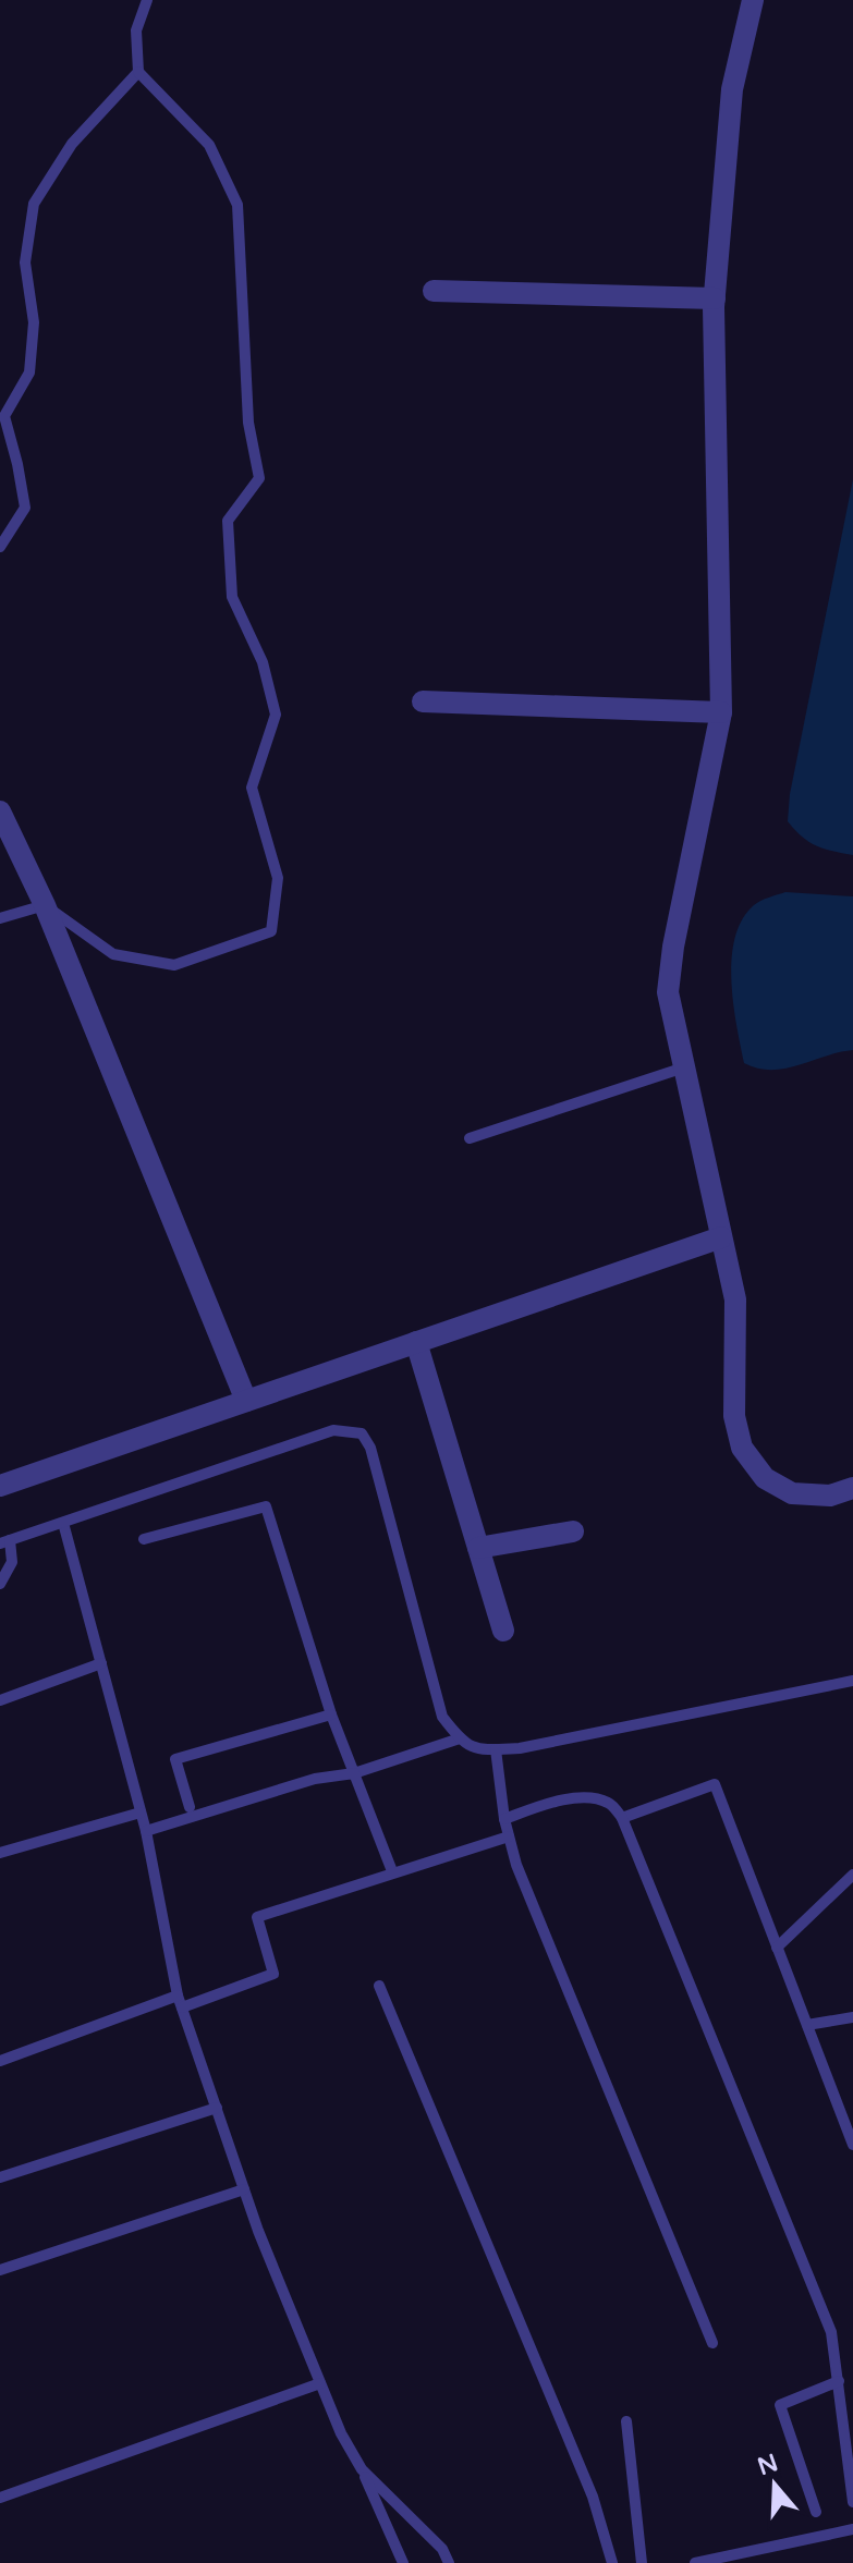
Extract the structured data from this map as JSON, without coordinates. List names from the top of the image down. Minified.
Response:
{"north":"top"}
